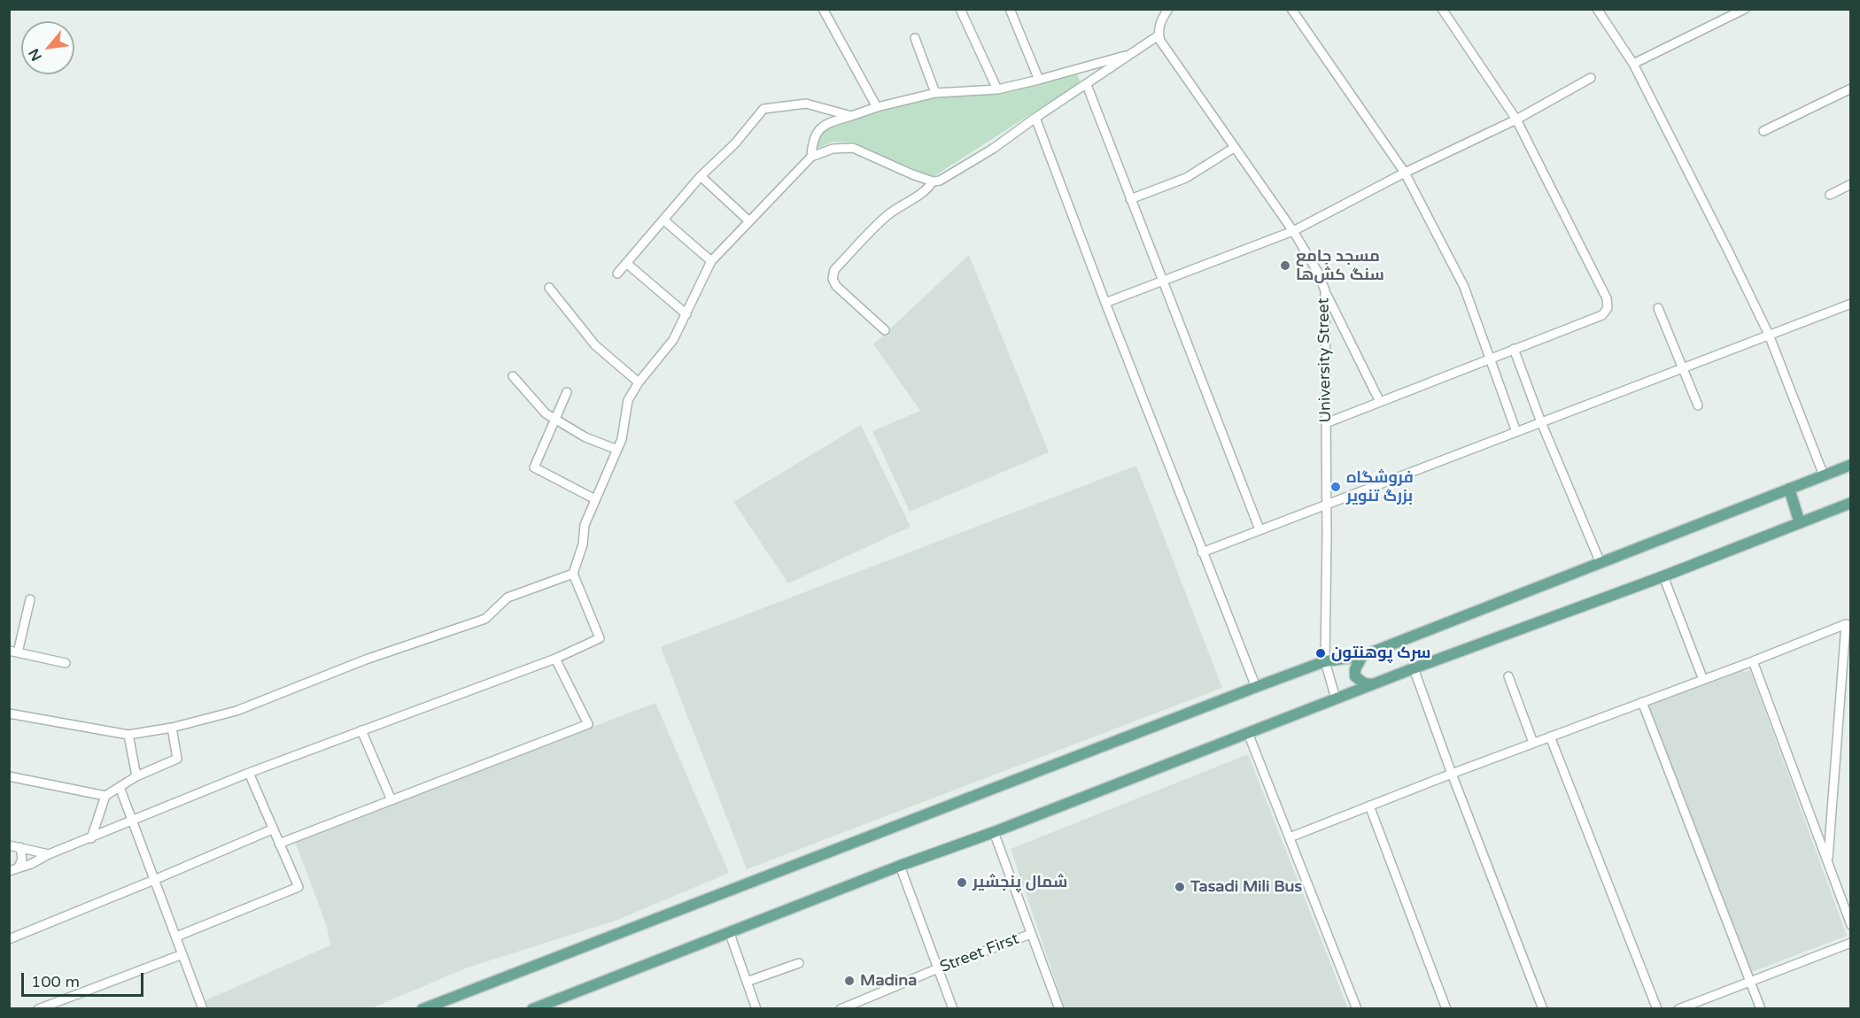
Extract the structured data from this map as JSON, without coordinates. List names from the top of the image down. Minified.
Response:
{"streets":{"street":["University Street","Street First"]},"places":["مسجد جامع سنگ کش‌ها","فروشگاه بزرگ تنویر","سرک پوهنتون","شمال پنجشیر","Tasadi Mili Bus","Madina"],"scale_bar":"100 m","north":"bottom left"}
